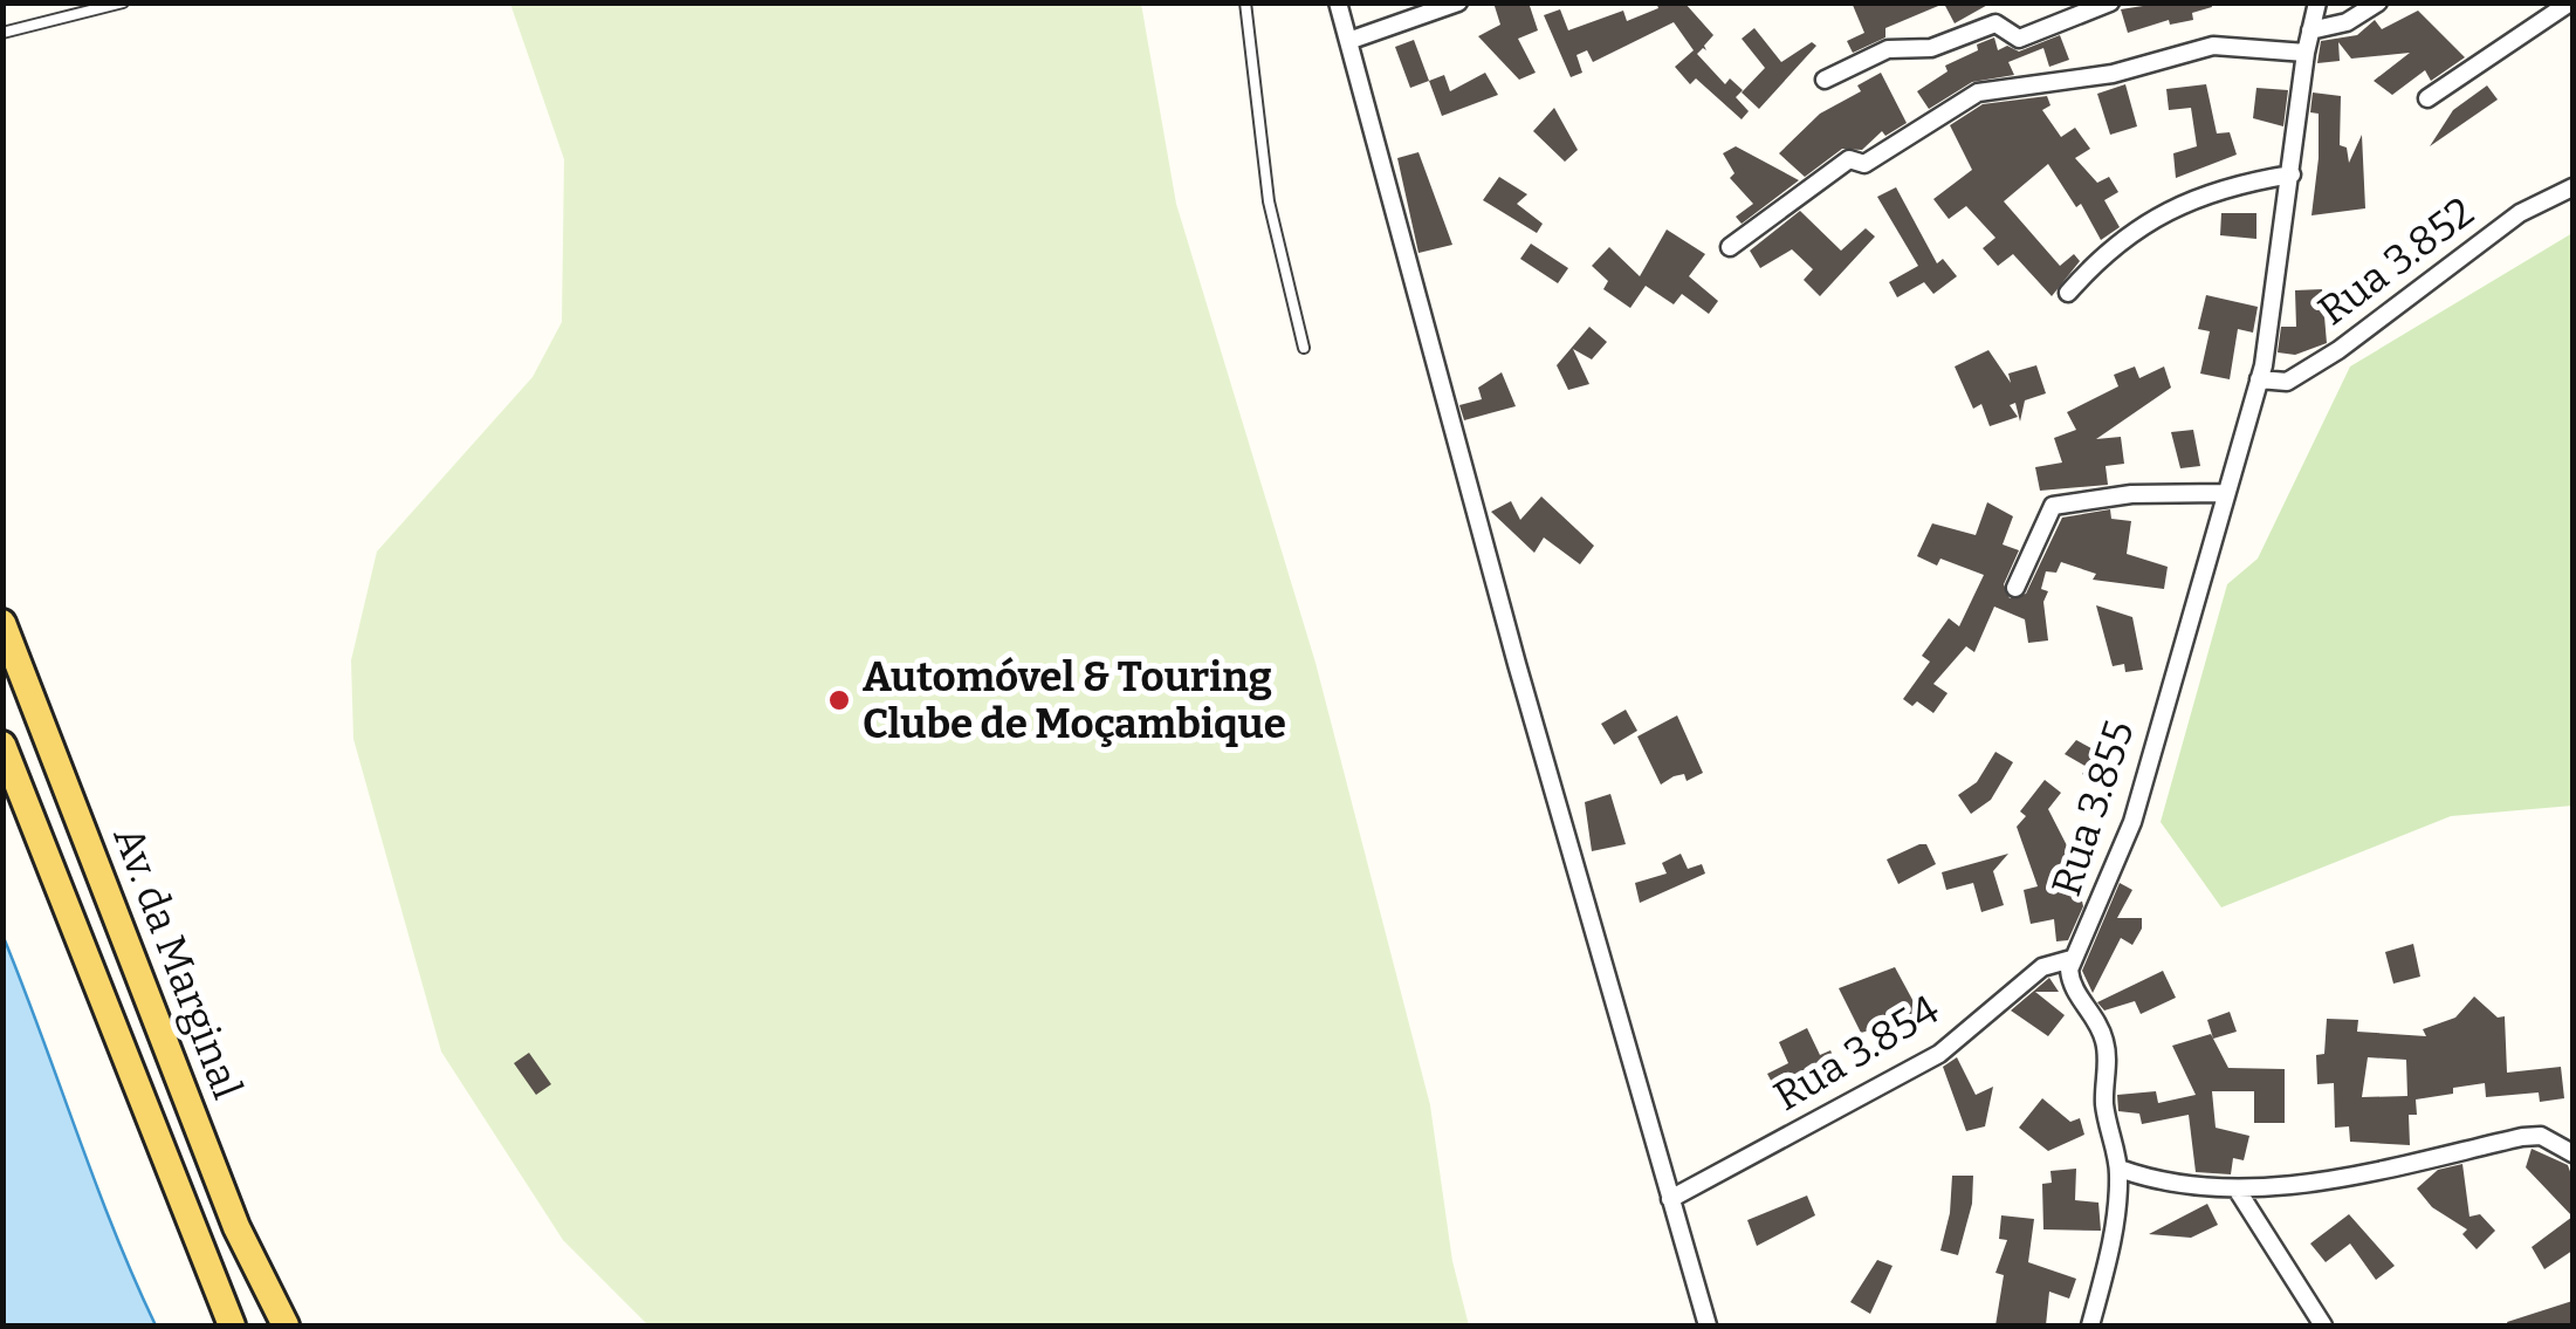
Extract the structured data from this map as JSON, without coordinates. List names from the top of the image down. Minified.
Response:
{"streets":{"main road":["Av. da Marginal"],"street":["Rua 3.852","Rua 3.855","Rua 3.854"]},"crossings":[["Rua 3.852","Rua 3.855"],["Rua 3.855","Rua 3.854"]],"places":["Automóvel & Touring Clube de Moçambique"]}
